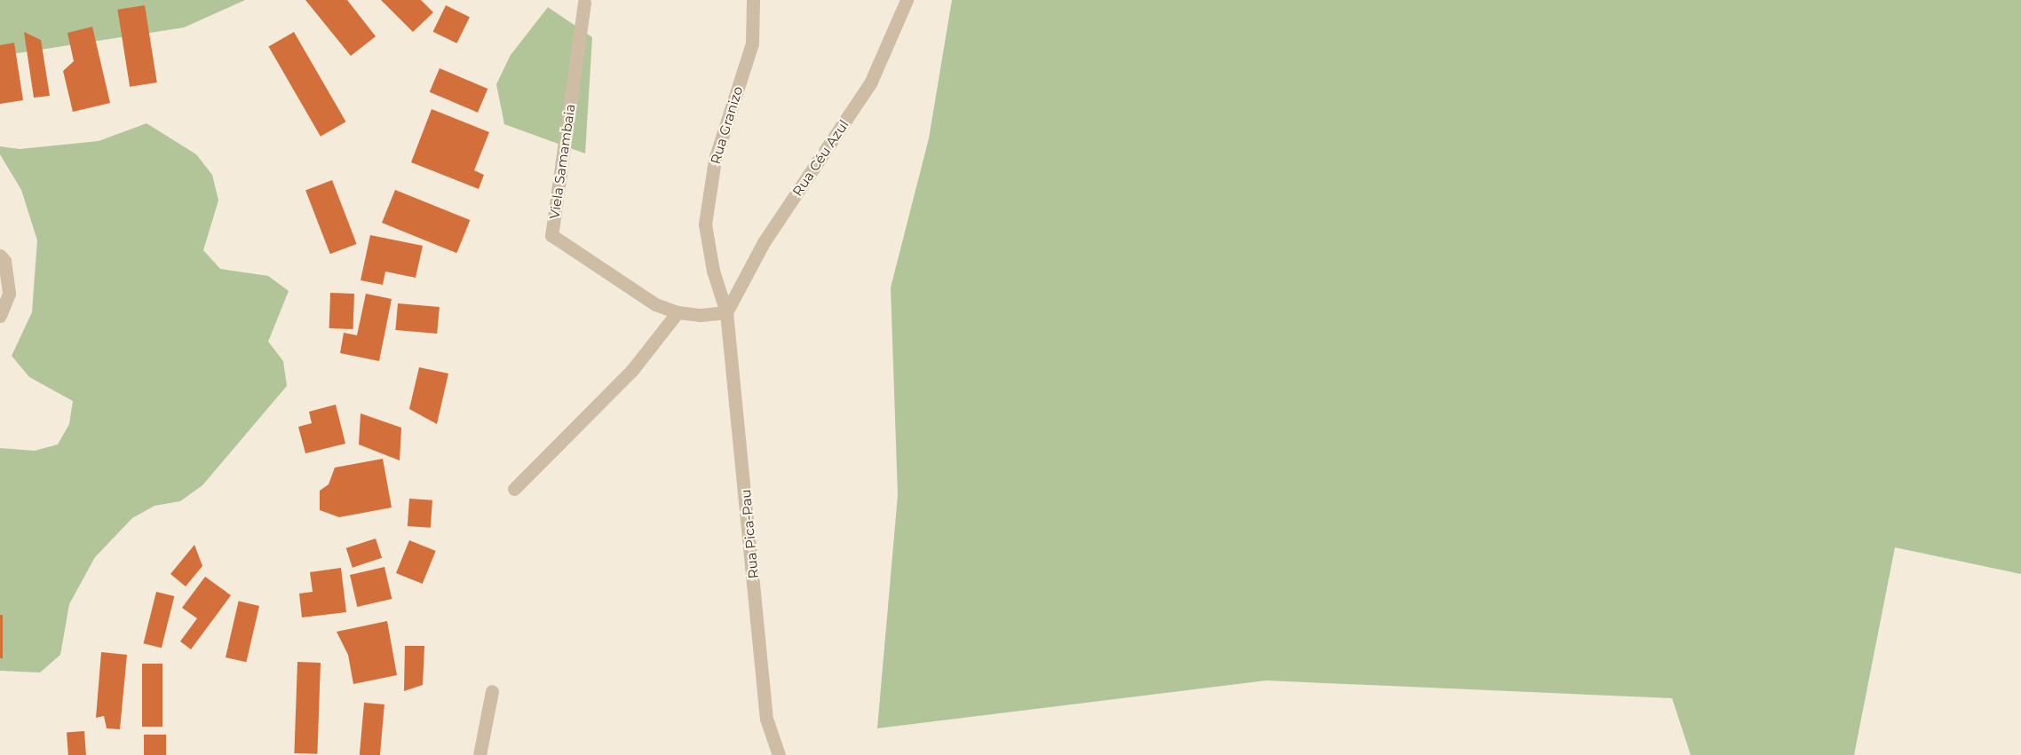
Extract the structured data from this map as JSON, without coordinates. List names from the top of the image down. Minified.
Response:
{"streets":{"street":["Rua Granizo","Rua Céu Azul","Viela Samambaia","Rua Pica-Pau"]},"crossings":[["Rua Granizo","Rua Céu Azul"],["Rua Granizo","Viela Samambaia"],["Rua Granizo","Rua Pica-Pau"],["Rua Céu Azul","Viela Samambaia"],["Rua Céu Azul","Rua Pica-Pau"],["Viela Samambaia","Rua Pica-Pau"]]}
